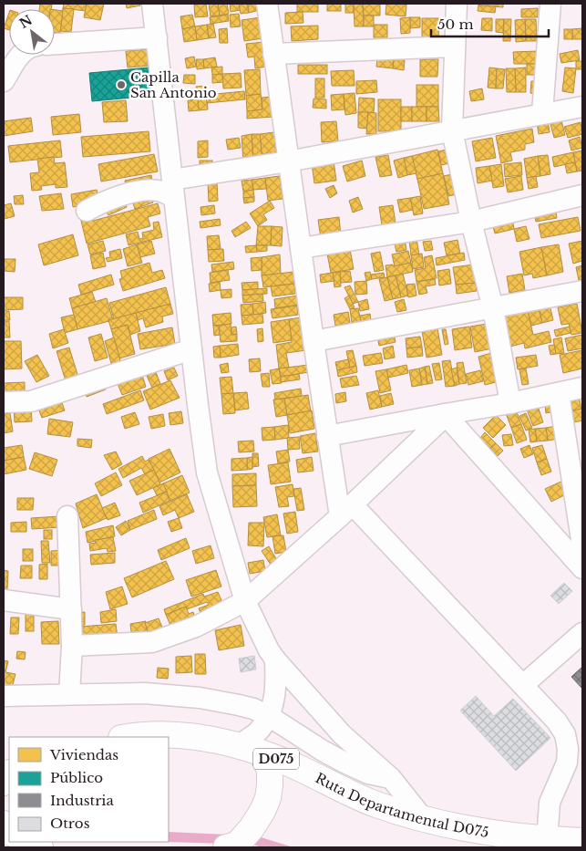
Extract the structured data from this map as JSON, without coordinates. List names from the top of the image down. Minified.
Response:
{"streets":{"highway":["D075","Ruta Departamental D075"]},"crossings":[["D075","Ruta Departamental D075"]],"places":["Capilla San Antonio"],"legend":["Viviendas","Público","Industria","Otros"],"scale_bar":"50 m","north":"top left"}
